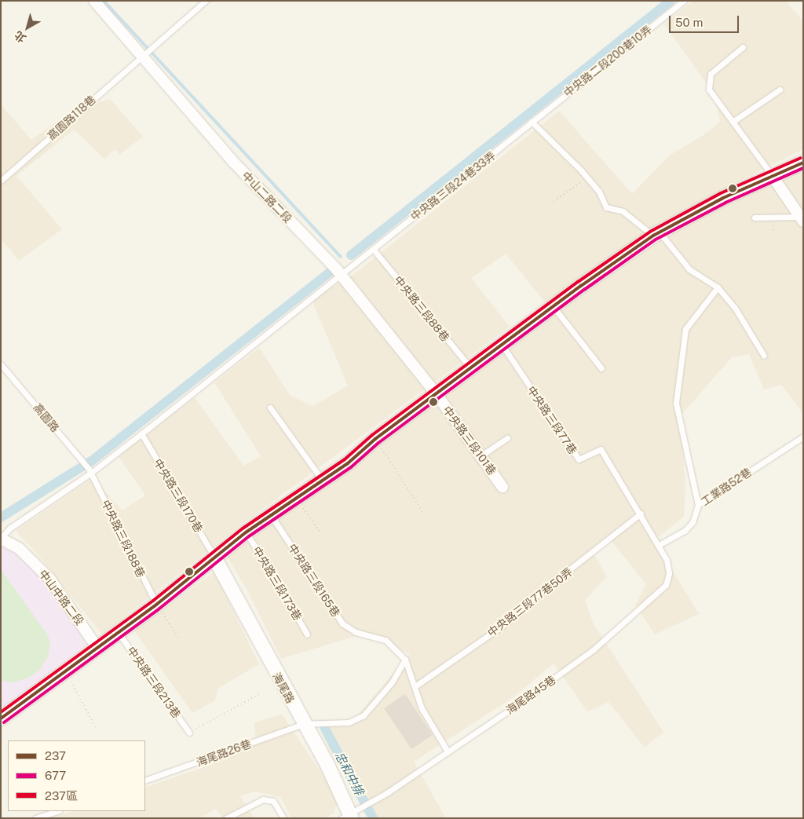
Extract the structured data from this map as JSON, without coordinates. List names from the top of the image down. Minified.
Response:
{"streets":{"street":["中山二路二段","中央路三段101巷","中山中路二段","海尾路"],"lane":["中央路二段200巷10弄","高園路118巷","中央路三段24巷33弄","中央路三段88巷","高園路","中央路三段77巷","工業路52巷","中央路三段170巷","中央路三段188巷","中央路三段165巷","中央路三段173巷","中央路三段77巷50弄","中央路三段213巷","海尾路45巷","海尾路26巷"]},"crossings":[["中央路二段200巷10弄","中央路三段24巷33弄"],["高園路118巷","中山二路二段"],["中央路三段24巷33弄","中山二路二段"],["中央路三段24巷33弄","中央路三段88巷"],["中央路三段24巷33弄","高園路"],["中央路三段24巷33弄","中央路三段170巷"],["中央路三段24巷33弄","中央路三段188巷"],["中央路三段24巷33弄","中山中路二段"],["中山二路二段","中央路三段101巷"],["高園路","中央路三段188巷"],["中央路三段77巷","工業路52巷"],["中央路三段77巷","中央路三段77巷50弄"],["中央路三段77巷","海尾路45巷"],["工業路52巷","海尾路45巷"],["中央路三段170巷","海尾路"],["中央路三段165巷","海尾路26巷"],["海尾路","海尾路45巷"],["海尾路","海尾路26巷"]],"water":["忠和中排"],"lines":["transit line 237區","transit line 237","transit line 677"],"legend":["237","677","237區"],"scale_bar":"50 m","north":"bottom left"}
